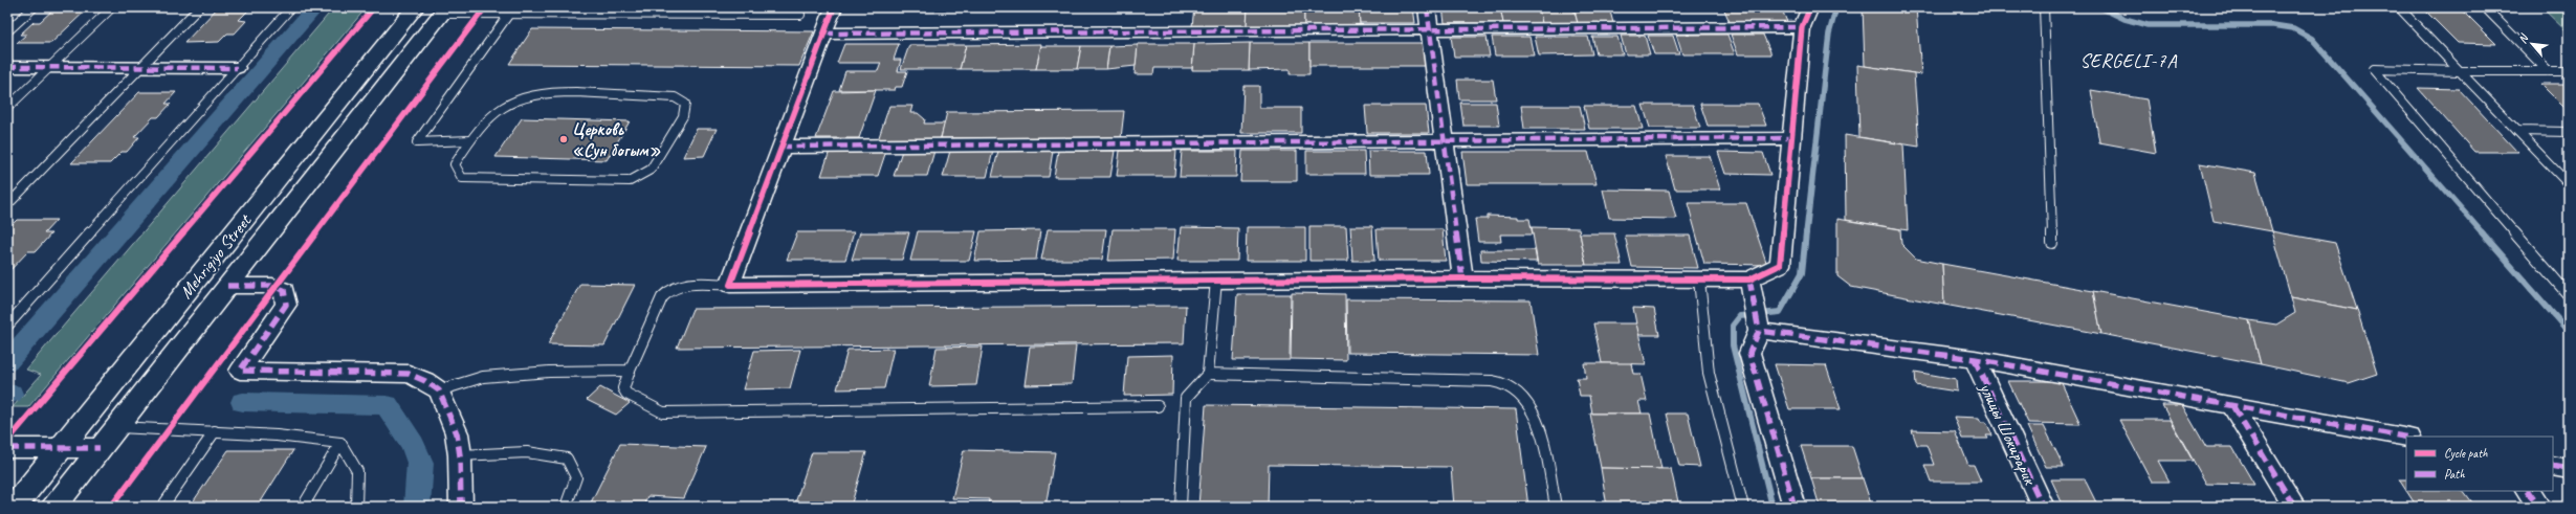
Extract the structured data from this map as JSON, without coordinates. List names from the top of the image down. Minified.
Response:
{"streets":{"main road":["Mehrigiyo Street"],"street":["улицы Шокирарик"]},"districts":["SERGELI-7A"],"places":["Церковь «Сун богым»"],"legend":["Cycle path","Path"],"north":"top left"}
